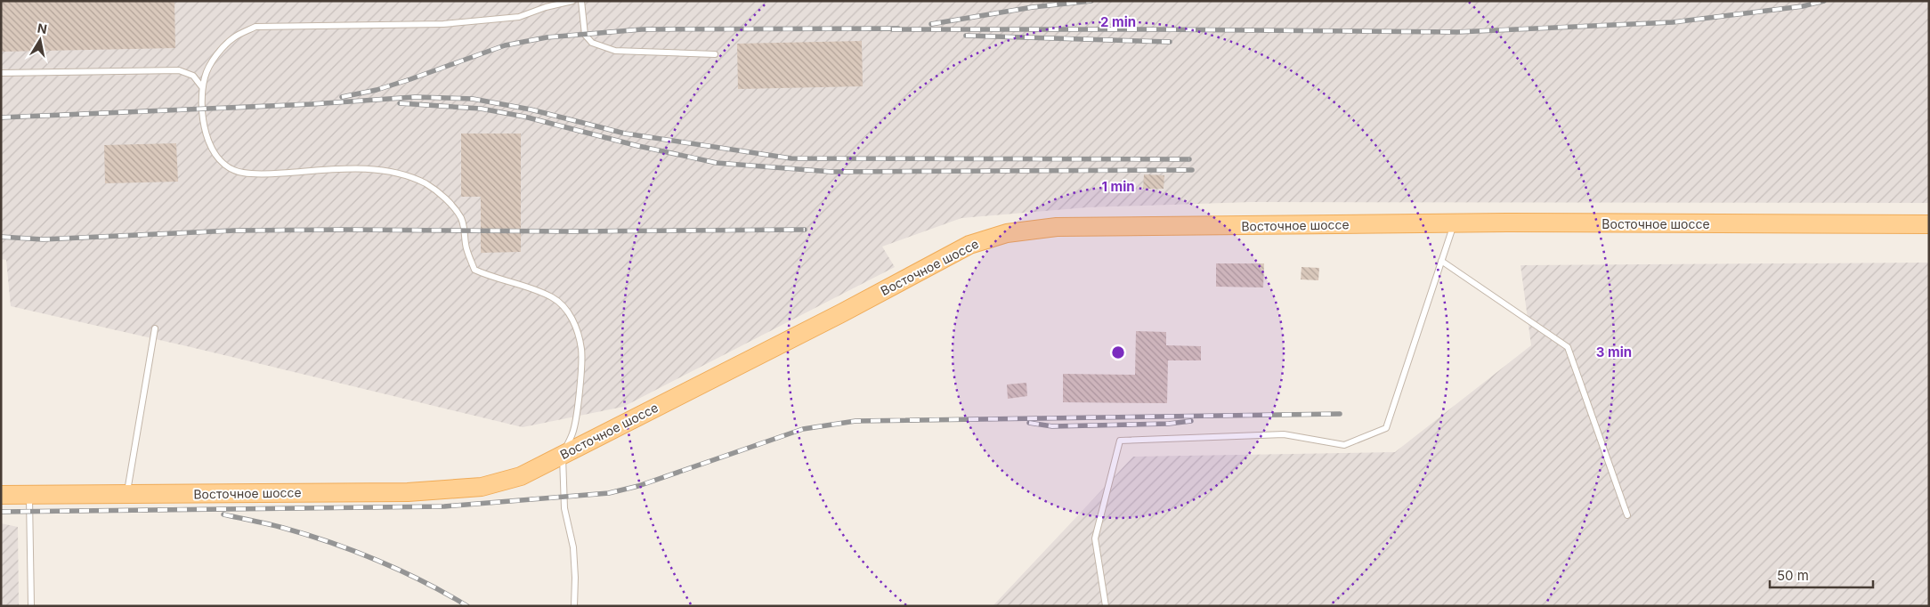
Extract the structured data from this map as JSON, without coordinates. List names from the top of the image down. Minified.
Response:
{"streets":{"main road":["Восточное шоссе"]},"scale_bar":"50 m","north":"top","rings":["2 min","1 min","3 min"]}
